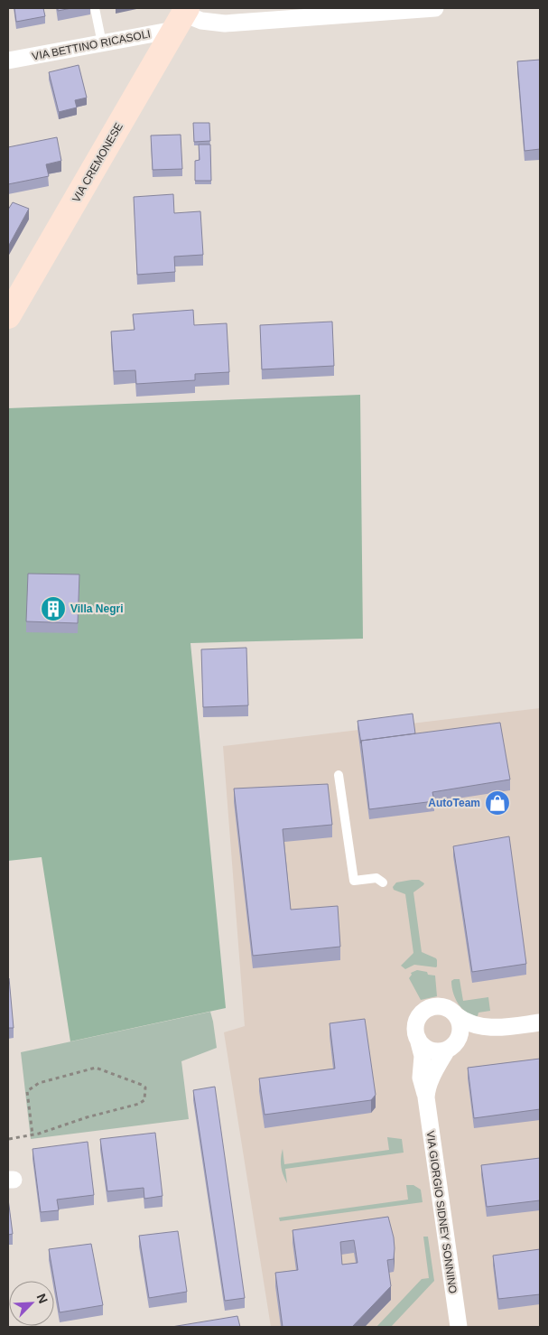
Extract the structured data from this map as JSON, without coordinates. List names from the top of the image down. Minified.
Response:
{"streets":{"main road":["VIA CREMONESE"],"street":["VIA BETTINO RICASOLI","VIA GIORGIO SIDNEY SONNINO"]},"crossings":[["VIA BETTINO RICASOLI","VIA CREMONESE"]],"places":{"building":["Villa Negri"],"shop":["AutoTeam"]},"north":"top right"}
